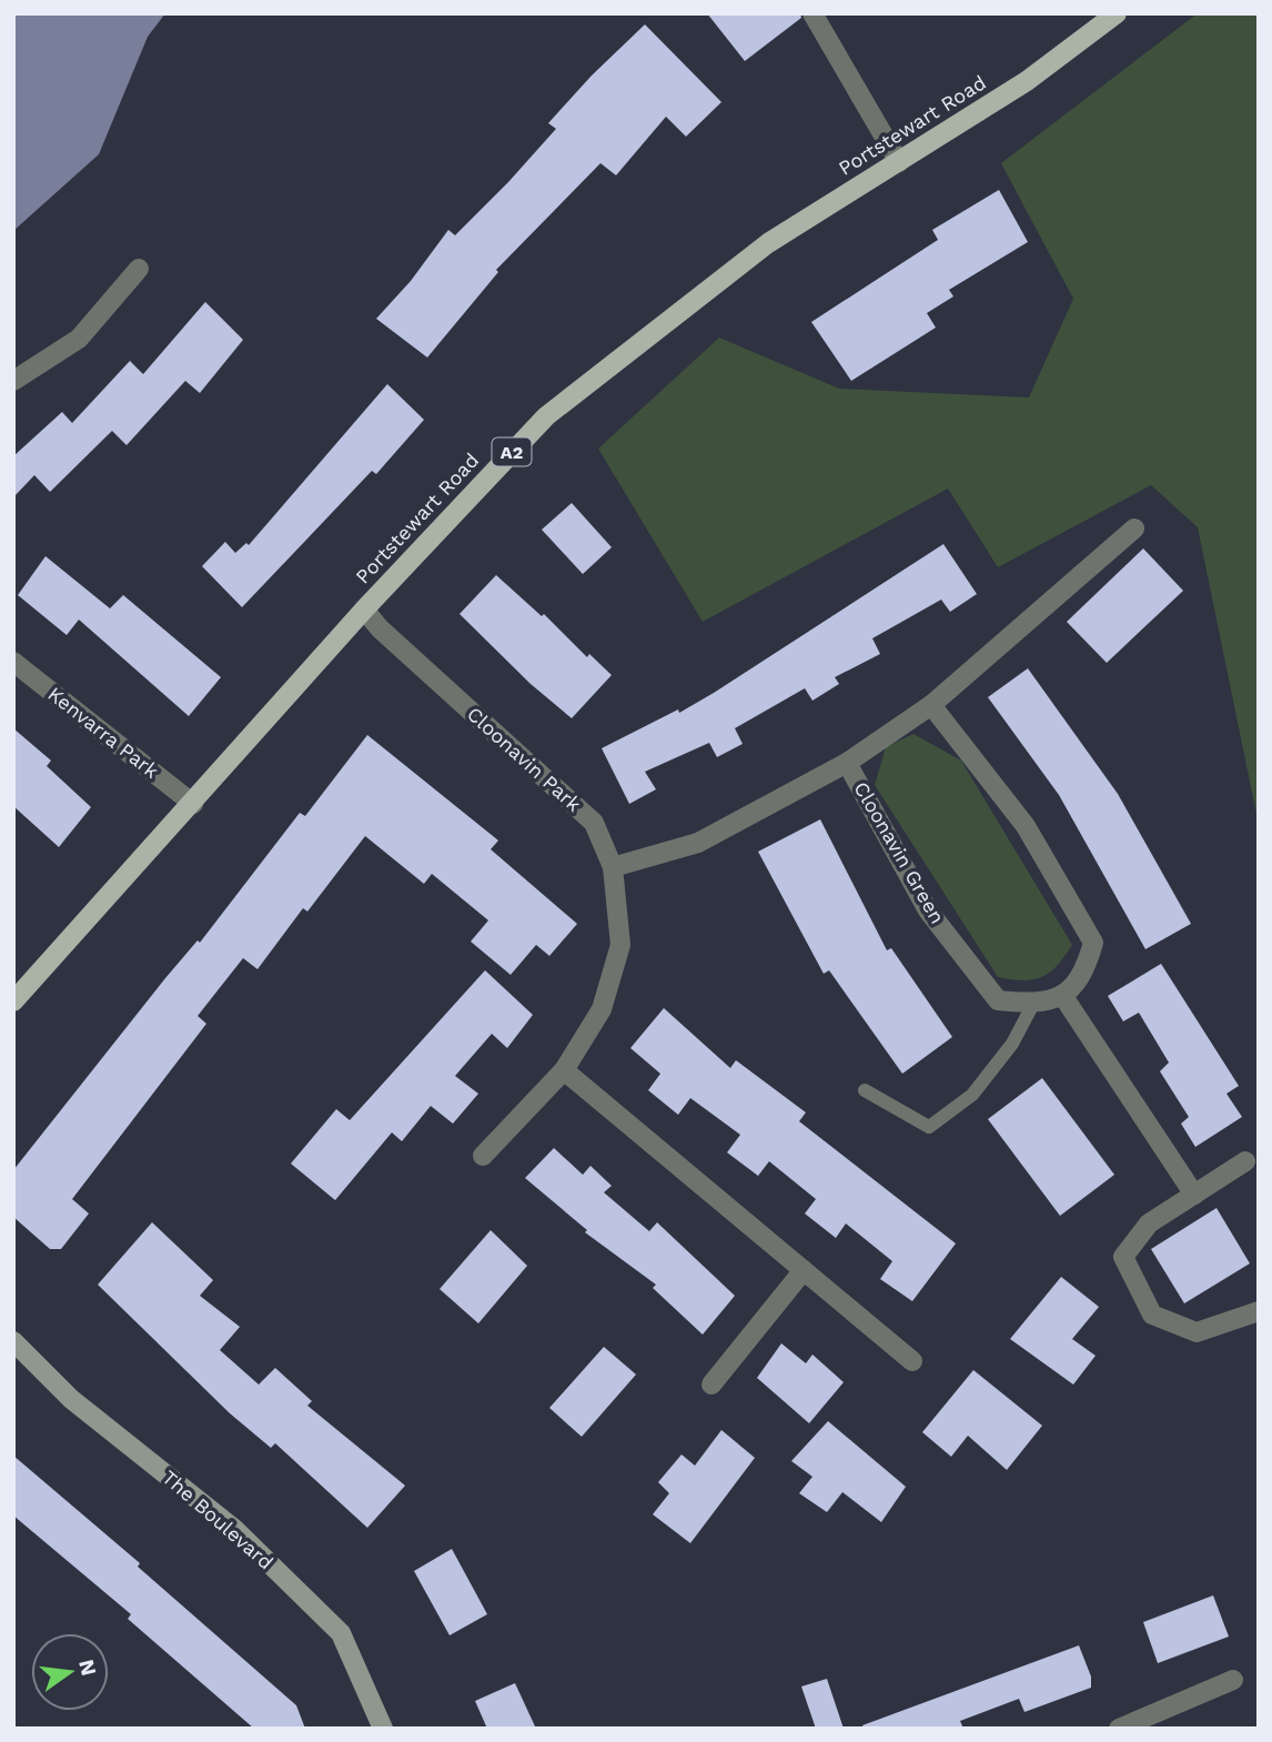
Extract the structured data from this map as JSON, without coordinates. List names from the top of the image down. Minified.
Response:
{"streets":{"main road":["Portstewart Road","A2"],"street":["Kenvarra Park","Cloonavin Park","Cloonavin Green","The Boulevard"]},"crossings":[["Portstewart Road","Kenvarra Park"],["Portstewart Road","Cloonavin Park"],["Cloonavin Park","Cloonavin Green"]],"north":"right"}
